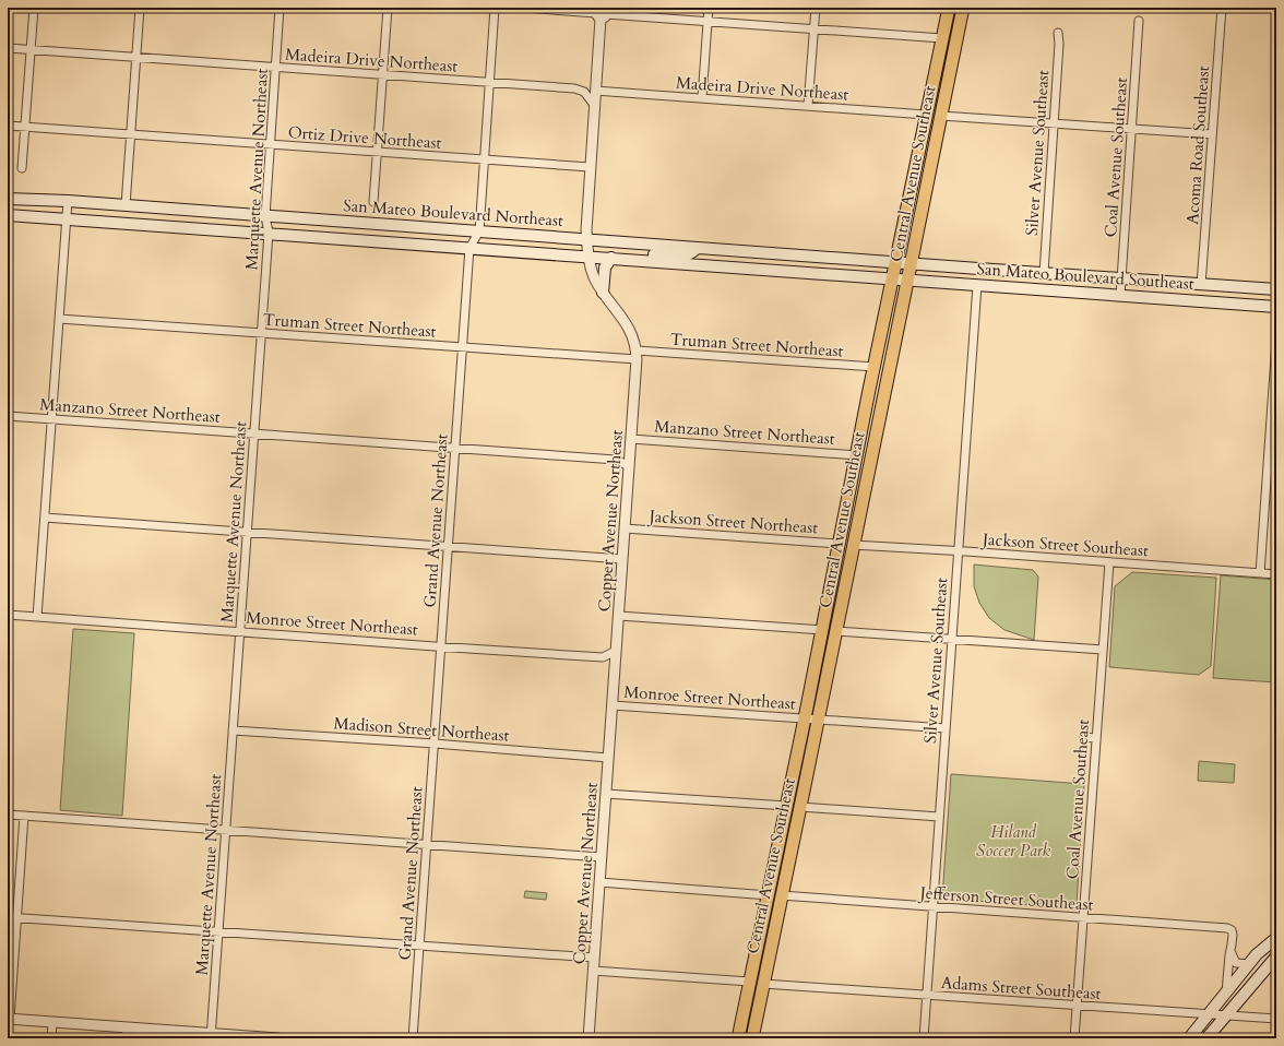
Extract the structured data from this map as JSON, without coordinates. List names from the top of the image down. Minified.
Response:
{"streets":{"main road":["Central Avenue Southeast","San Mateo Boulevard Northeast","San Mateo Boulevard Southeast"],"street":["Madeira Drive Northeast","Ortiz Drive Northeast","Acoma Road Southeast","Silver Avenue Southeast","Coal Avenue Southeast","Marquette Avenue Northeast","Truman Street Northeast","Manzano Street Northeast","Grand Avenue Northeast","Copper Avenue Northeast","Jackson Street Northeast","Jackson Street Southeast","Monroe Street Northeast","Madison Street Northeast","Jefferson Street Southeast","Adams Street Southeast"]},"crossings":[["Madeira Drive Northeast","Marquette Avenue Northeast"],["Madeira Drive Northeast","Grand Avenue Northeast"],["Madeira Drive Northeast","Copper Avenue Northeast"],["Ortiz Drive Northeast","Marquette Avenue Northeast"],["Ortiz Drive Northeast","Grand Avenue Northeast"],["Ortiz Drive Northeast","Copper Avenue Northeast"],["Acoma Road Southeast","San Mateo Boulevard Southeast"],["Silver Avenue Southeast","San Mateo Boulevard Southeast"],["Silver Avenue Southeast","Jackson Street Southeast"],["Silver Avenue Southeast","Monroe Street Northeast"],["Silver Avenue Southeast","Jefferson Street Southeast"],["Silver Avenue Southeast","Adams Street Southeast"],["Coal Avenue Southeast","San Mateo Boulevard Southeast"],["Coal Avenue Southeast","Jackson Street Southeast"],["Coal Avenue Southeast","Jefferson Street Southeast"],["Coal Avenue Southeast","Adams Street Southeast"],["Marquette Avenue Northeast","San Mateo Boulevard Northeast"],["Marquette Avenue Northeast","Truman Street Northeast"],["Marquette Avenue Northeast","Manzano Street Northeast"],["Marquette Avenue Northeast","Monroe Street Northeast"],["Marquette Avenue Northeast","Madison Street Northeast"],["Central Avenue Southeast","San Mateo Boulevard Southeast"],["Central Avenue Southeast","Jackson Street Southeast"],["Central Avenue Southeast","Monroe Street Northeast"],["Central Avenue Southeast","Jefferson Street Southeast"],["Central Avenue Southeast","Adams Street Southeast"],["San Mateo Boulevard Northeast","San Mateo Boulevard Southeast"],["San Mateo Boulevard Northeast","Grand Avenue Northeast"],["San Mateo Boulevard Northeast","Copper Avenue Northeast"],["Truman Street Northeast","Grand Avenue Northeast"],["Truman Street Northeast","Copper Avenue Northeast"],["Manzano Street Northeast","Grand Avenue Northeast"],["Manzano Street Northeast","Copper Avenue Northeast"],["Grand Avenue Northeast","Monroe Street Northeast"],["Grand Avenue Northeast","Madison Street Northeast"],["Copper Avenue Northeast","Jackson Street Northeast"],["Copper Avenue Northeast","Monroe Street Northeast"],["Copper Avenue Northeast","Madison Street Northeast"],["Copper Avenue Northeast","Jefferson Street Southeast"]],"parks":["Hiland Soccer Park"]}
